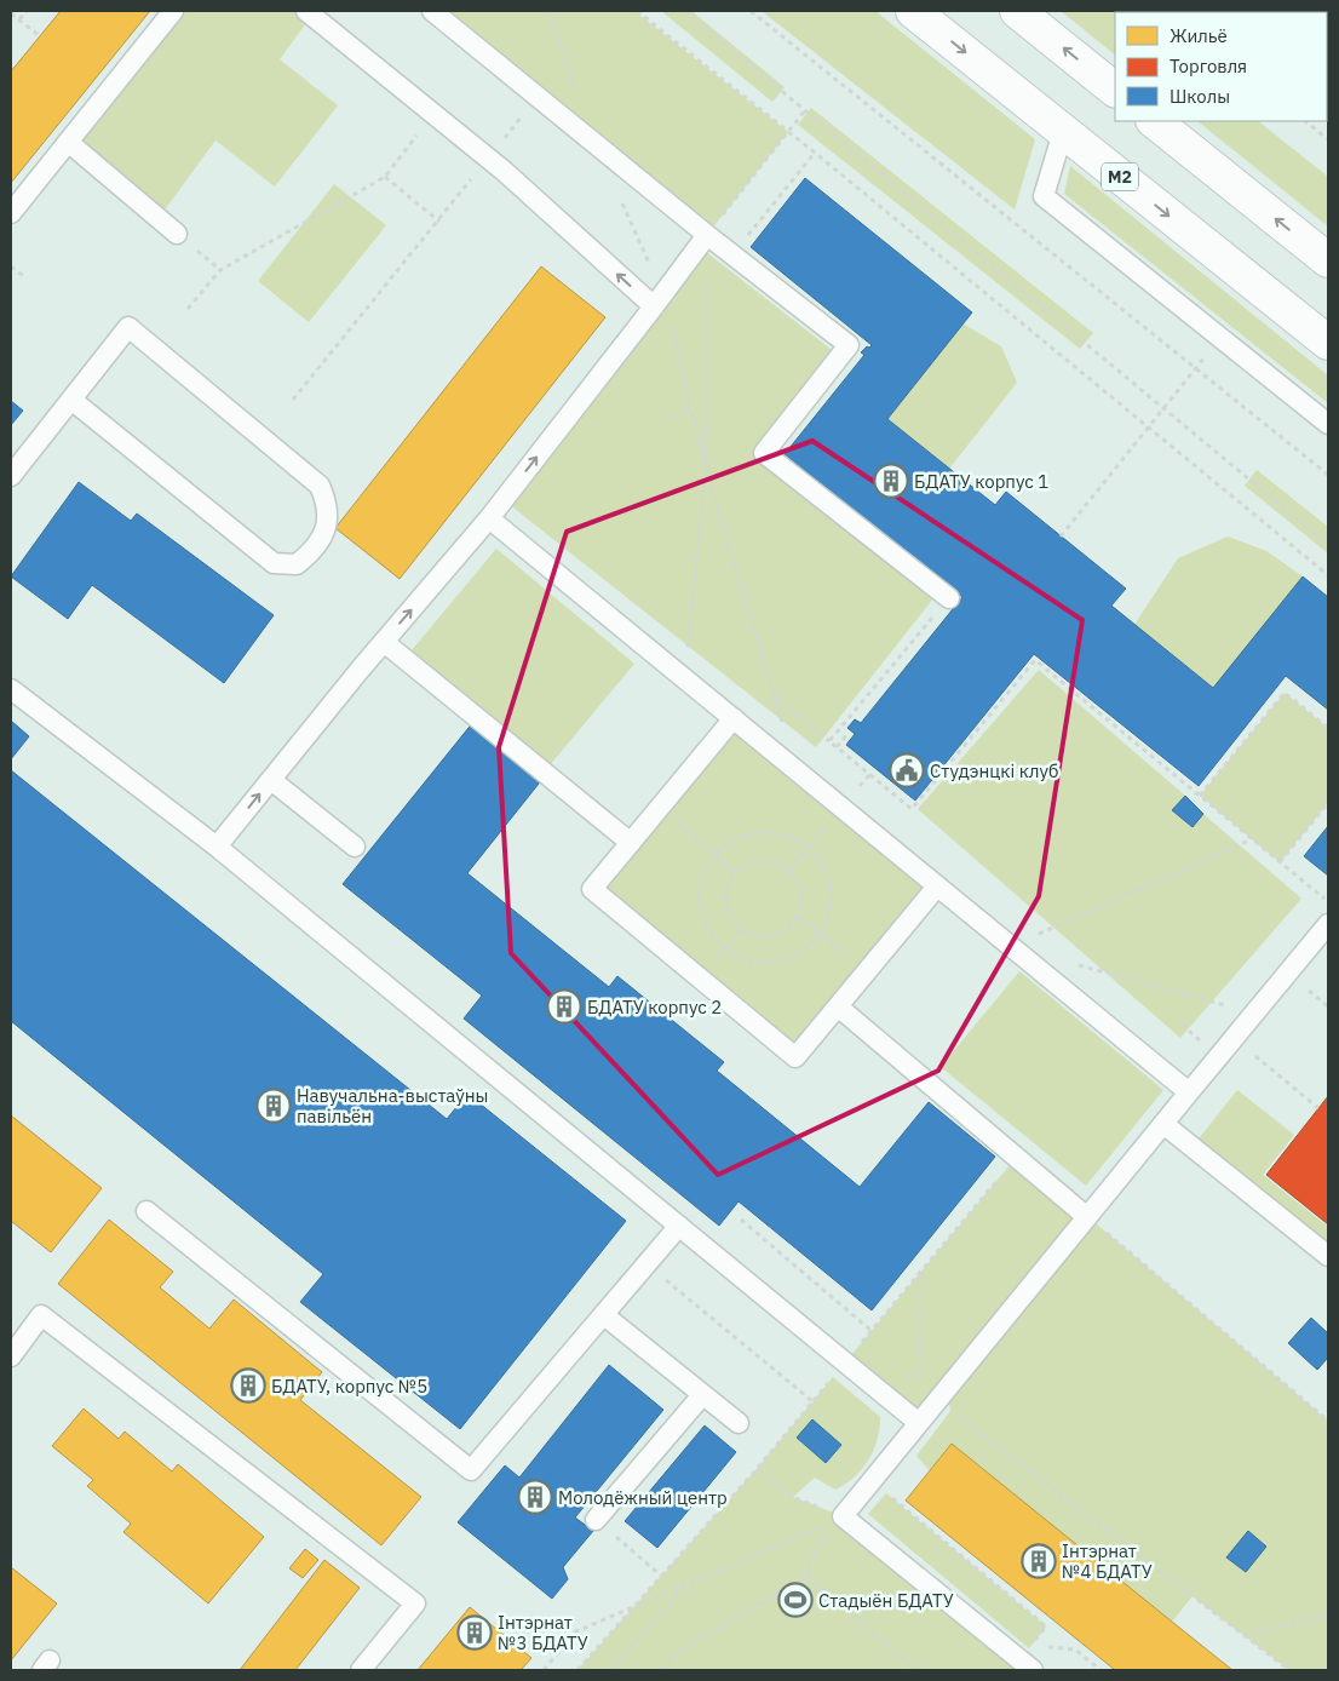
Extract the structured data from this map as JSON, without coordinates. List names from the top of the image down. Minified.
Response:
{"streets":{"main road":["М2"]},"places":{"building":["БДАТУ корпус 1","БДАТУ корпус 2","Навучальна-выстаўны павільён","БДАТУ, корпус №5","Молодёжный центр","Інтэрнат №4 БДАТУ","Інтэрнат №3 БДАТУ"],"public building":["Студэнцкі клуб"],"sports":["Стадыён БДАТУ"]},"legend":["Жильё","Торговля","Школы"]}
